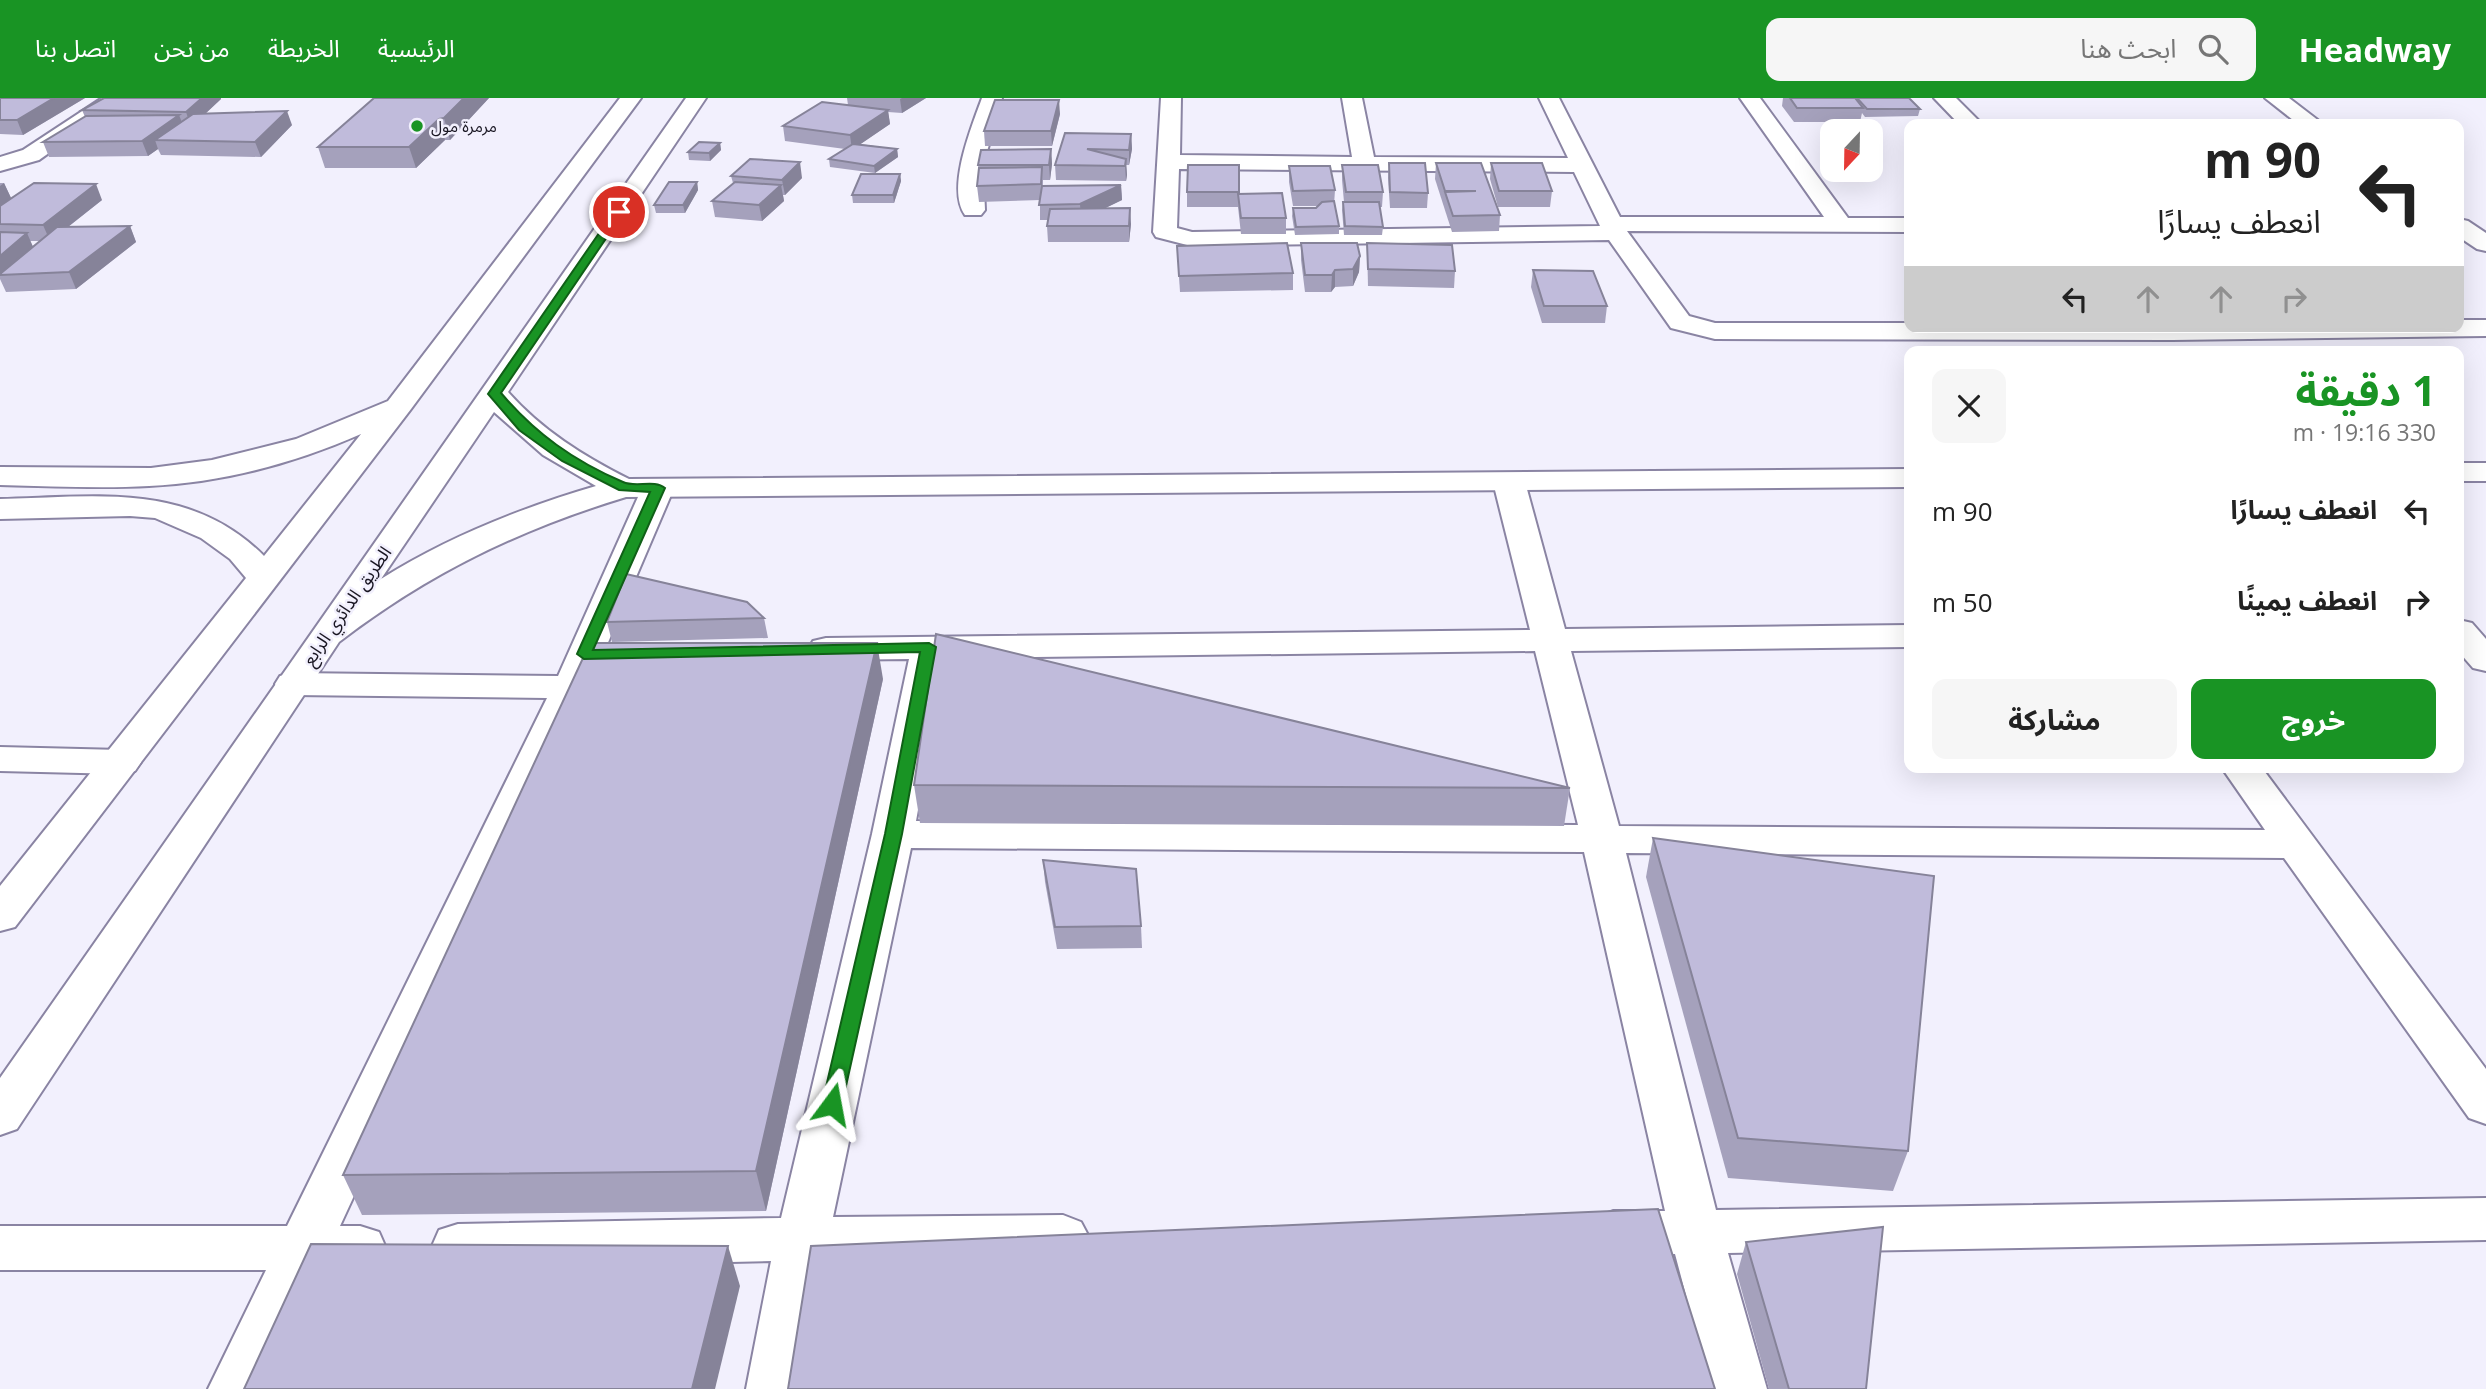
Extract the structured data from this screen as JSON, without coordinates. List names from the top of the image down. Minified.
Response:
{"streets":{"street":["الطريق الدائري الرابع"]},"places":["مرمرة مول"],"north":"bottom","page":{"header":"Headway","search":"ابحث هنا","nav":["الرئيسية","الخريطة","من نحن","اتصل بنا"],"turn":["90 m","انعطف يسارًا"],"heading":["1 دقيقة","330 m · 19:16"],"list":[{"name":"انعطف يسارًا","value":"90 m"},{"name":"انعطف يمينًا","value":"50 m"}],"buttons":["خروج","مشاركة"]}}
